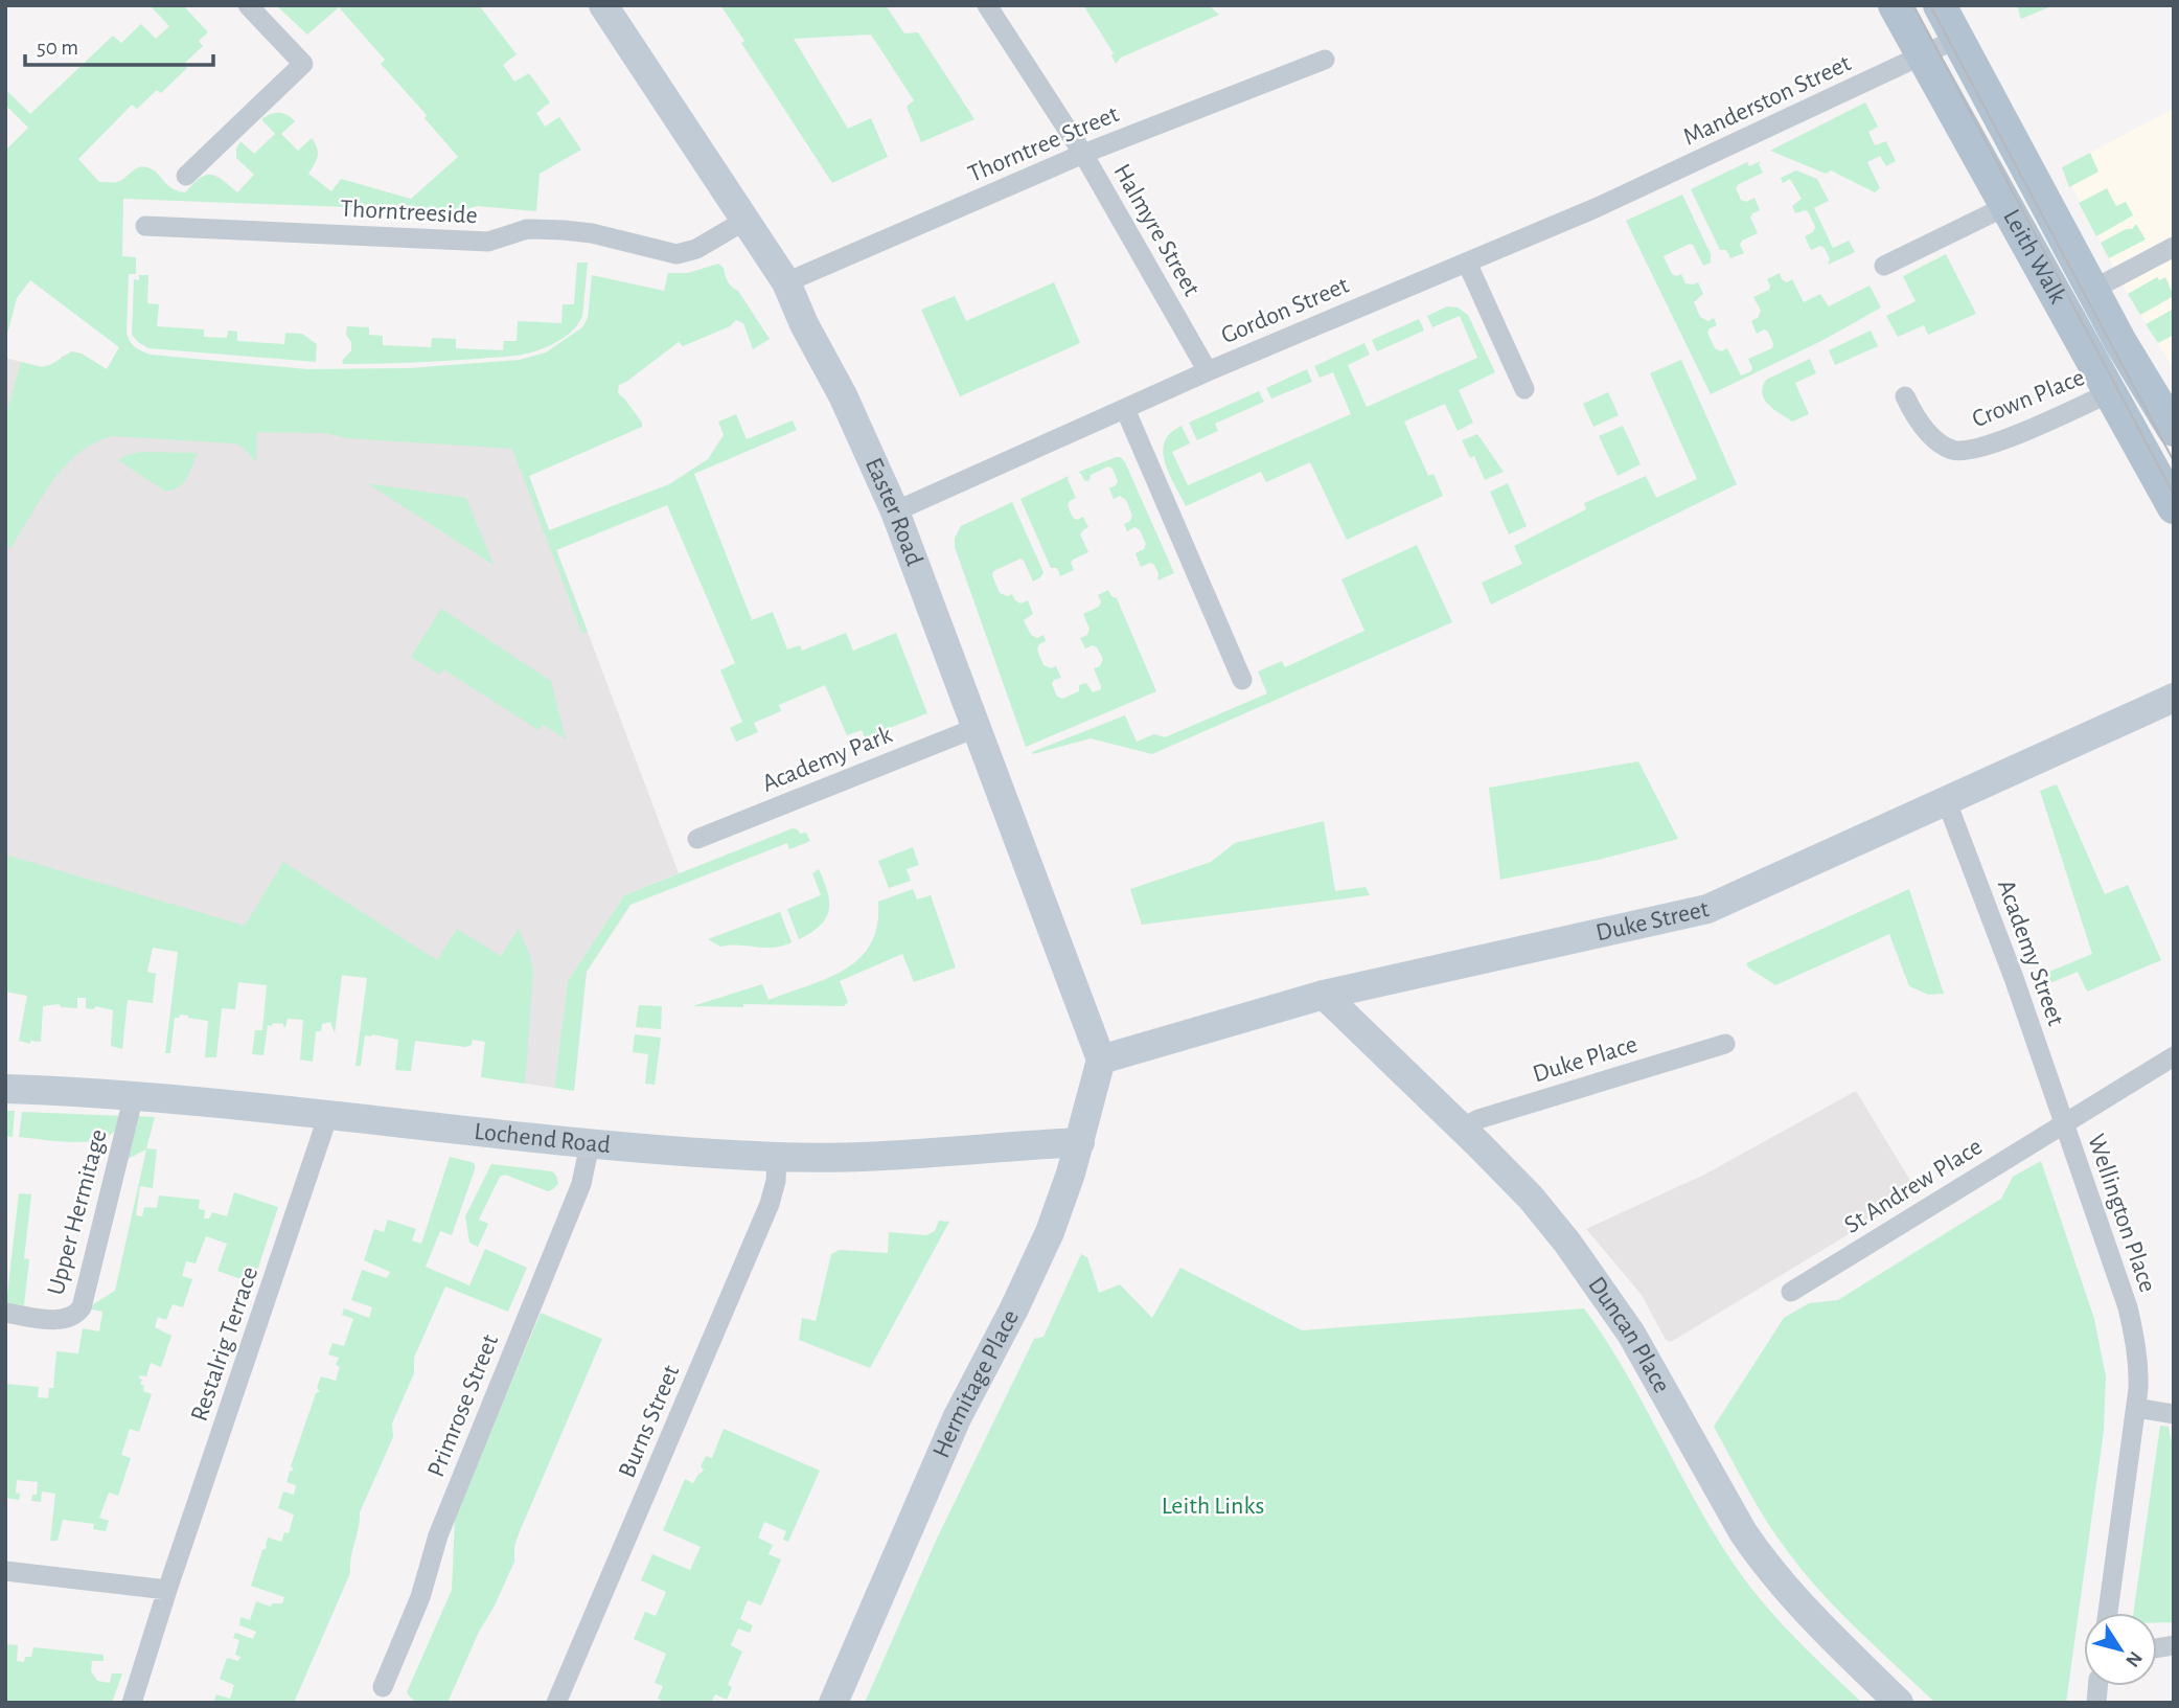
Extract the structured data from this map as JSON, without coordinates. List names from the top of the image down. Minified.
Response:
{"streets":{"main road":["Leith Walk"],"street":["Manderston Street","Thorntree Street","Thorntreeside","Halmyre Street","Gordon Street","Crown Place","Easter Road","Academy Park","Duke Street","Academy Street","Duke Place","Lochend Road","St Andrew Place","Upper Hermitage","Wellington Place","Duncan Place","Restalrig Terrace","Hermitage Place","Primrose Street","Burns Street"]},"crossings":[["Manderston Street","Leith Walk"],["Manderston Street","Gordon Street"],["Thorntree Street","Halmyre Street"],["Thorntree Street","Easter Road"],["Thorntreeside","Easter Road"],["Halmyre Street","Gordon Street"],["Leith Walk","Crown Place"],["Gordon Street","Easter Road"],["Easter Road","Academy Park"],["Easter Road","Duke Street"],["Easter Road","Hermitage Place"],["Duke Street","Academy Street"],["Duke Street","Duncan Place"],["Duke Street","Hermitage Place"],["Academy Street","St Andrew Place"],["Academy Street","Wellington Place"],["Duke Place","Duncan Place"],["Lochend Road","Upper Hermitage"],["Lochend Road","Restalrig Terrace"],["Lochend Road","Hermitage Place"],["Lochend Road","Primrose Street"],["Lochend Road","Burns Street"],["St Andrew Place","Wellington Place"]],"parks":["Leith Links"],"scale_bar":"50 m","north":"bottom right"}
